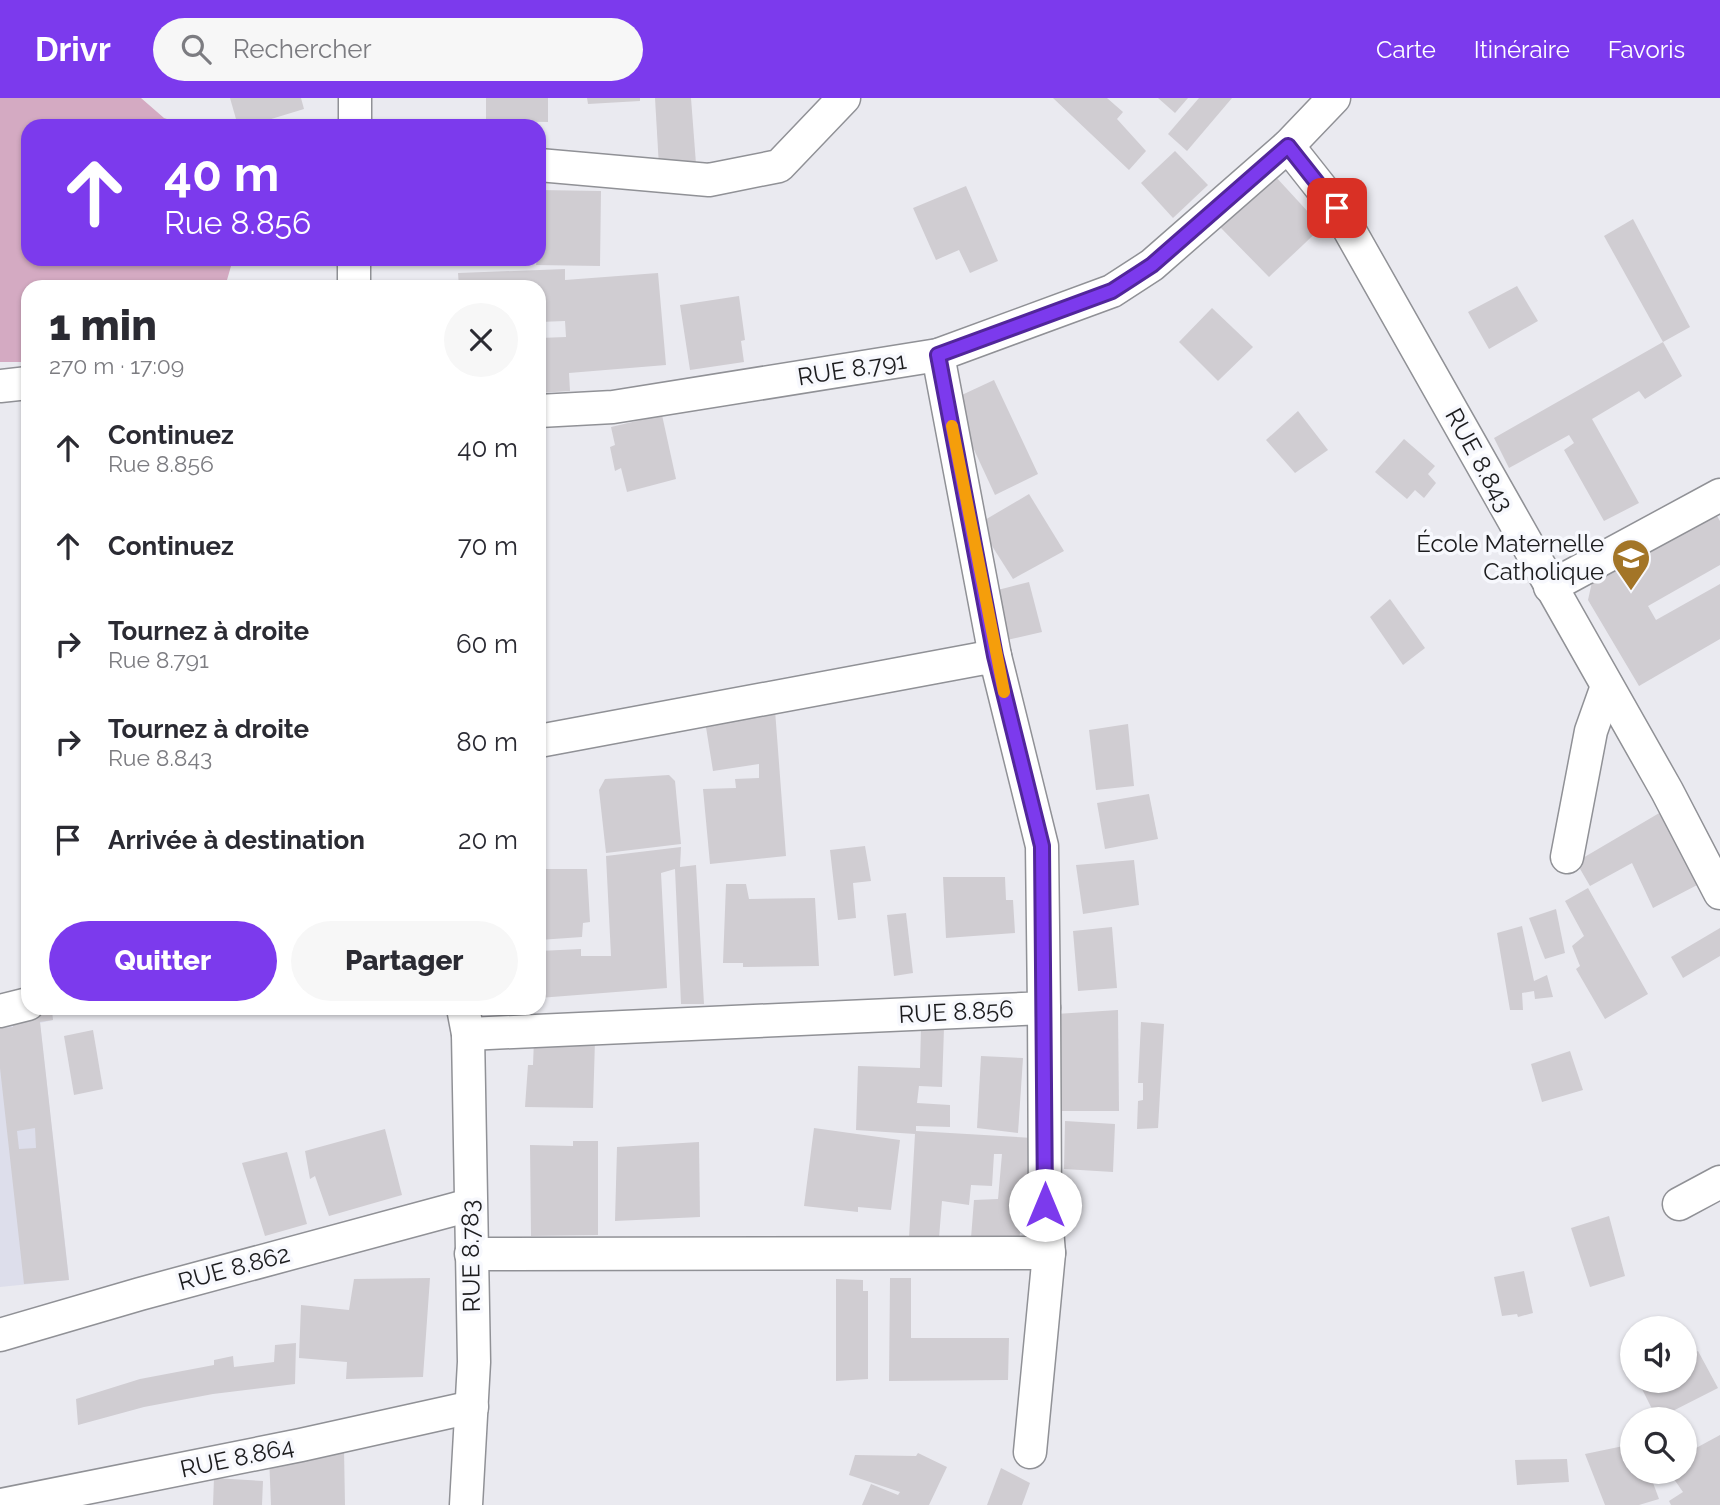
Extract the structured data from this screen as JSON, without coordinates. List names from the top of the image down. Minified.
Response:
{"streets":{"street":["RUE 8.791","RUE 8.843","RUE 8.856","RUE 8.783","RUE 8.862","RUE 8.864"]},"crossings":[["RUE 8.791","RUE 8.843"],["RUE 8.791","RUE 8.856"],["RUE 8.856","RUE 8.783"],["RUE 8.783","RUE 8.862"],["RUE 8.783","RUE 8.864"]],"places":{"school or university":["École Maternelle Catholique"]},"page":{"header":"Drivr","search":"Rechercher","nav":["Carte","Itinéraire","Favoris"],"turn":["40 m","Rue 8.856"],"heading":["1 min","270 m · 17:09"],"list":[{"name":"Continuez","note":"Rue 8.856","value":"40 m"},{"name":"Continuez","value":"70 m"},{"name":"Tournez à droite","note":"Rue 8.791","value":"60 m"},{"name":"Tournez à droite","note":"Rue 8.843","value":"80 m"},{"name":"Arrivée à destination","value":"20 m"}],"buttons":["Quitter","Partager"]}}
